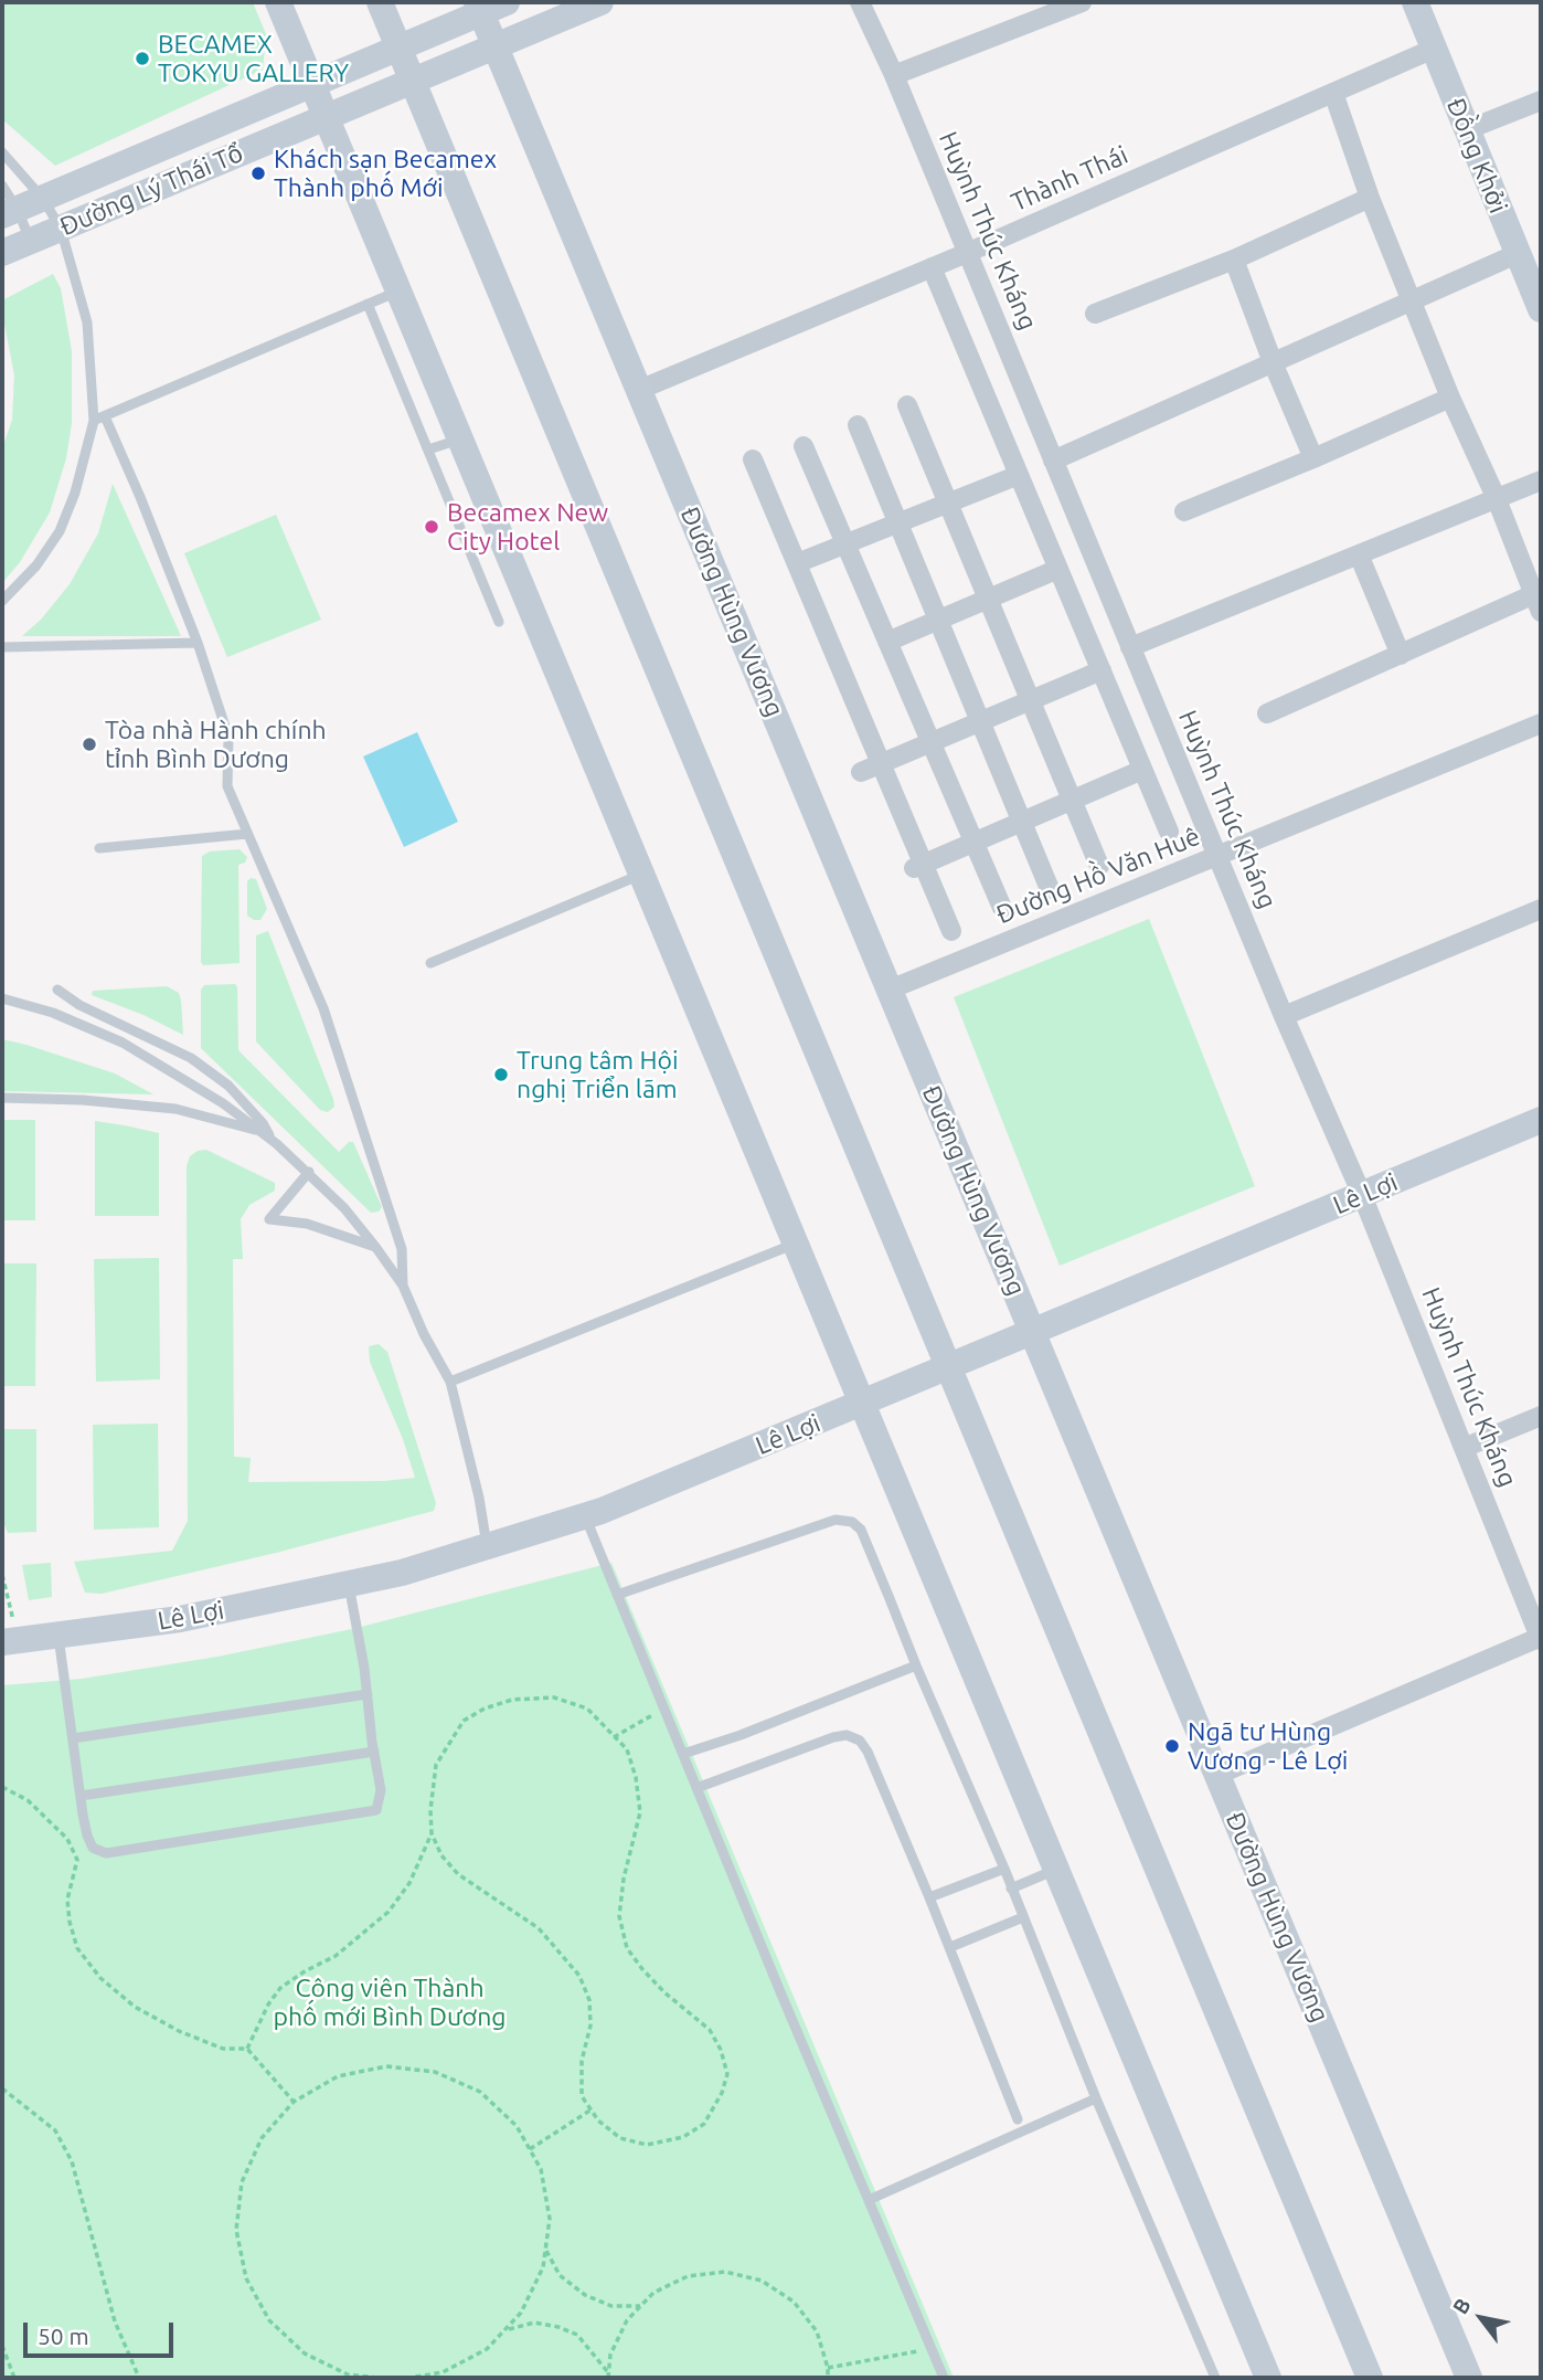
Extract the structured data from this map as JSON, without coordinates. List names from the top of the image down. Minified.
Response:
{"streets":{"main road":["Đồng Khởi","Đường Lý Thái Tổ","Đường Hùng Vương","Lê Lợi"],"street":["Thành Thái","Huỳnh Thúc Kháng","Đường Hồ Văn Huê"]},"crossings":[["Đồng Khởi","Thành Thái"],["Thành Thái","Huỳnh Thúc Kháng"],["Thành Thái","Đường Hùng Vương"],["Đường Lý Thái Tổ","Đường Hùng Vương"],["Huỳnh Thúc Kháng","Đường Hồ Văn Huê"],["Huỳnh Thúc Kháng","Lê Lợi"],["Đường Hùng Vương","Đường Hồ Văn Huê"],["Đường Hùng Vương","Lê Lợi"]],"parks":["Công viên Thành phố mới Bình Dương"],"places":["BECAMEX TOKYU GALLERY","Khách sạn Becamex Thành phố Mới","Becamex New City Hotel","Tòa nhà Hành chính tỉnh Bình Dương","Trung tâm Hội nghị Triển lãm","Ngã tư Hùng Vương - Lê Lợi"],"scale_bar":"50 m","north":"top left"}
